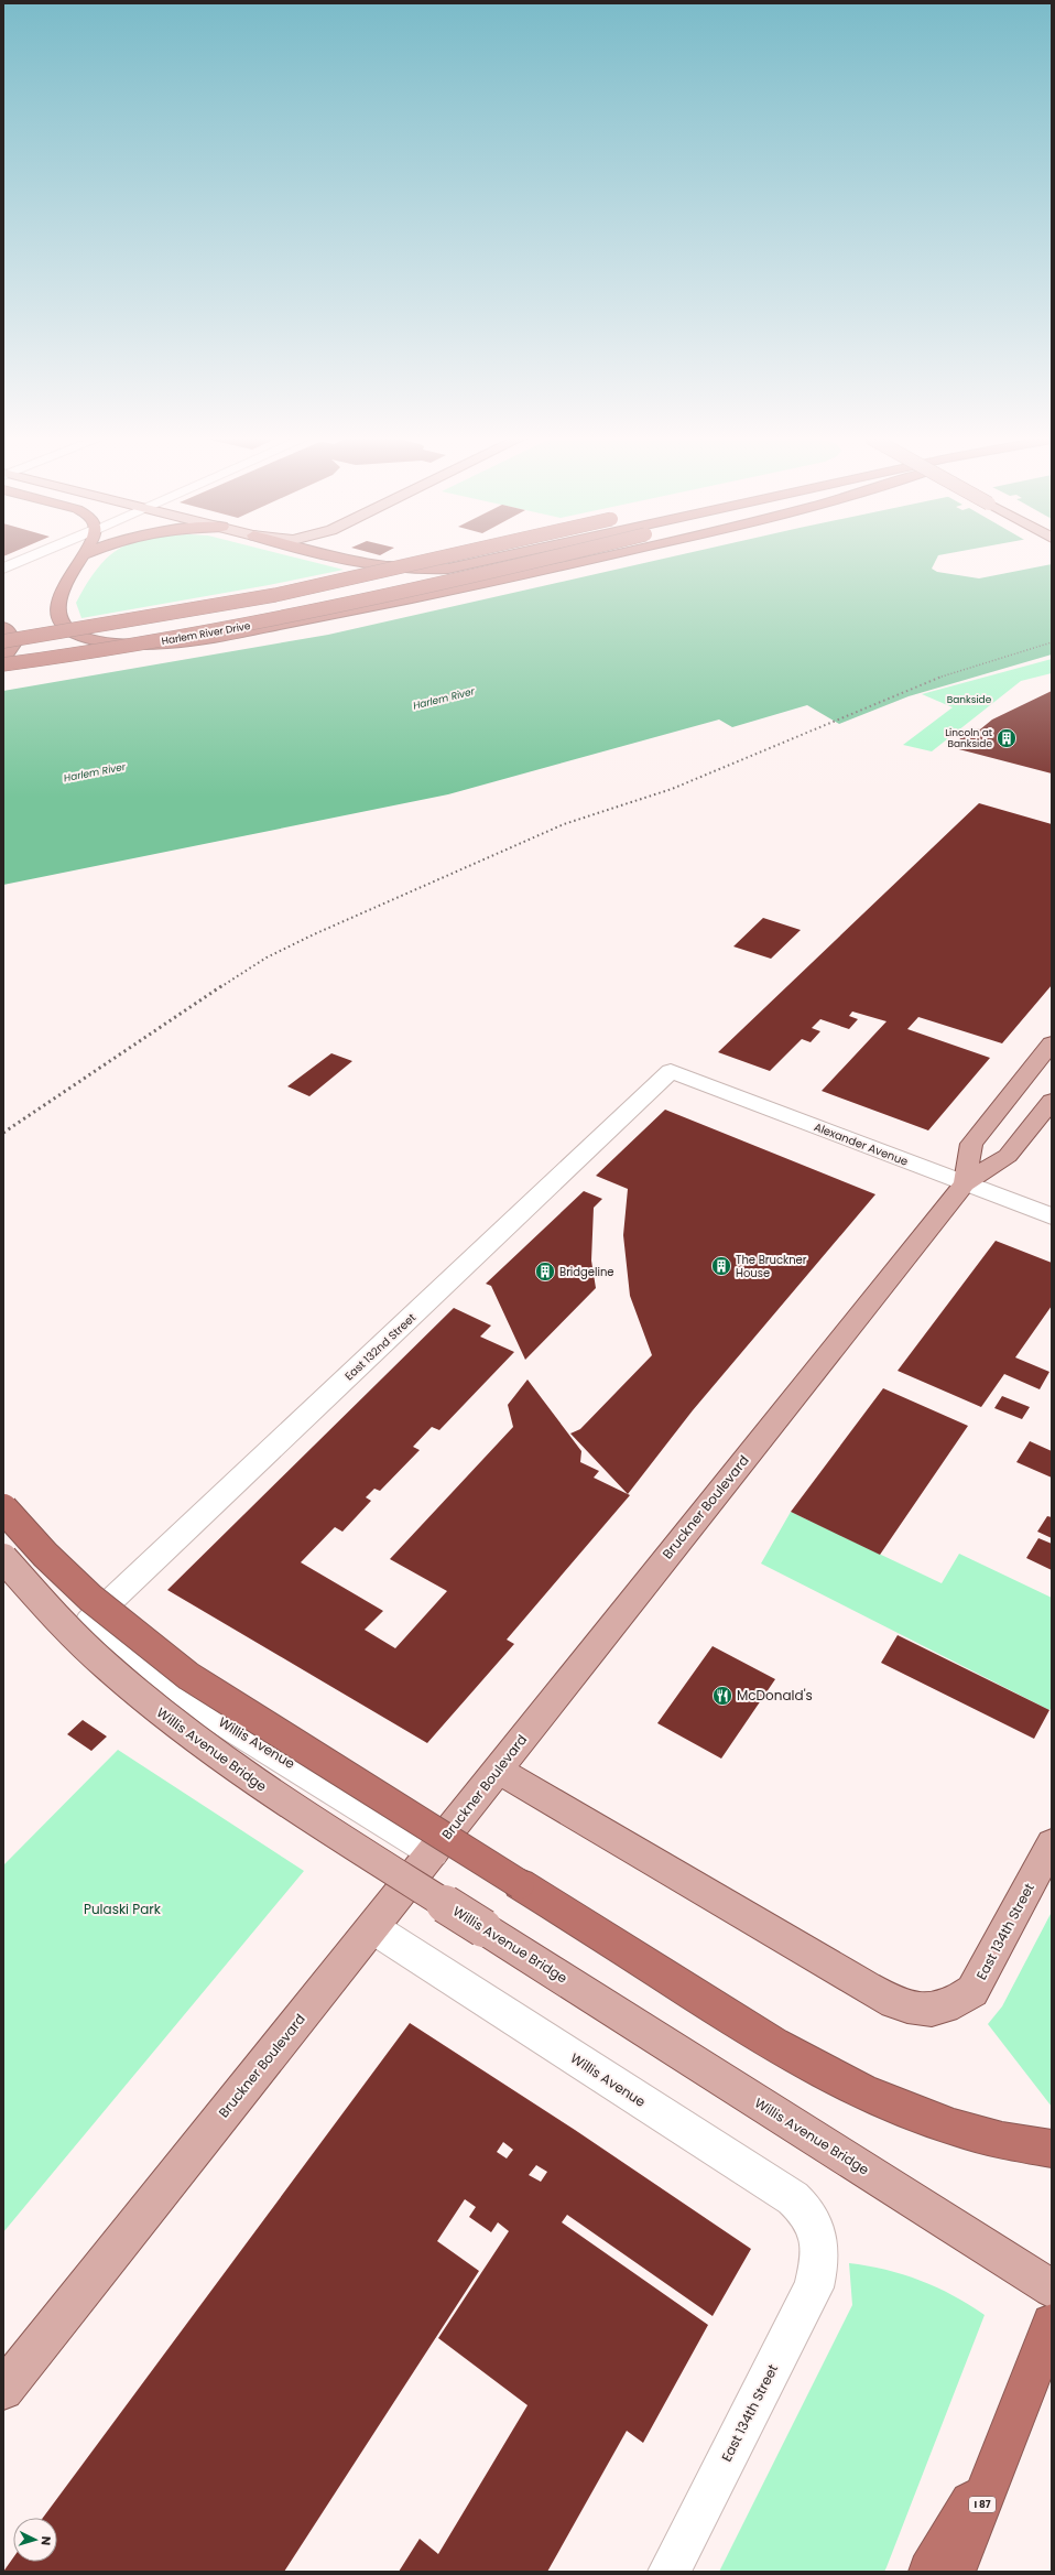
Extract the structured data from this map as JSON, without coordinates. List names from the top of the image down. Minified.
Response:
{"streets":{"highway":["Harlem River Drive","I 87"],"main road":["Bruckner Boulevard","Willis Avenue Bridge","East 134th Street"],"street":["Alexander Avenue","East 132nd Street","Willis Avenue"]},"crossings":[["Alexander Avenue","East 132nd Street"],["Alexander Avenue","Bruckner Boulevard"],["East 132nd Street","Willis Avenue"],["Bruckner Boulevard","Willis Avenue"],["Bruckner Boulevard","East 134th Street"],["Willis Avenue","East 134th Street"]],"water":["Harlem River"],"parks":["Bankside","Pulaski Park"],"places":{"building":["Lincoln at Bankside","The Bruckner House","Bridgeline"],"restaurant":["McDonald's"]},"north":"right"}
